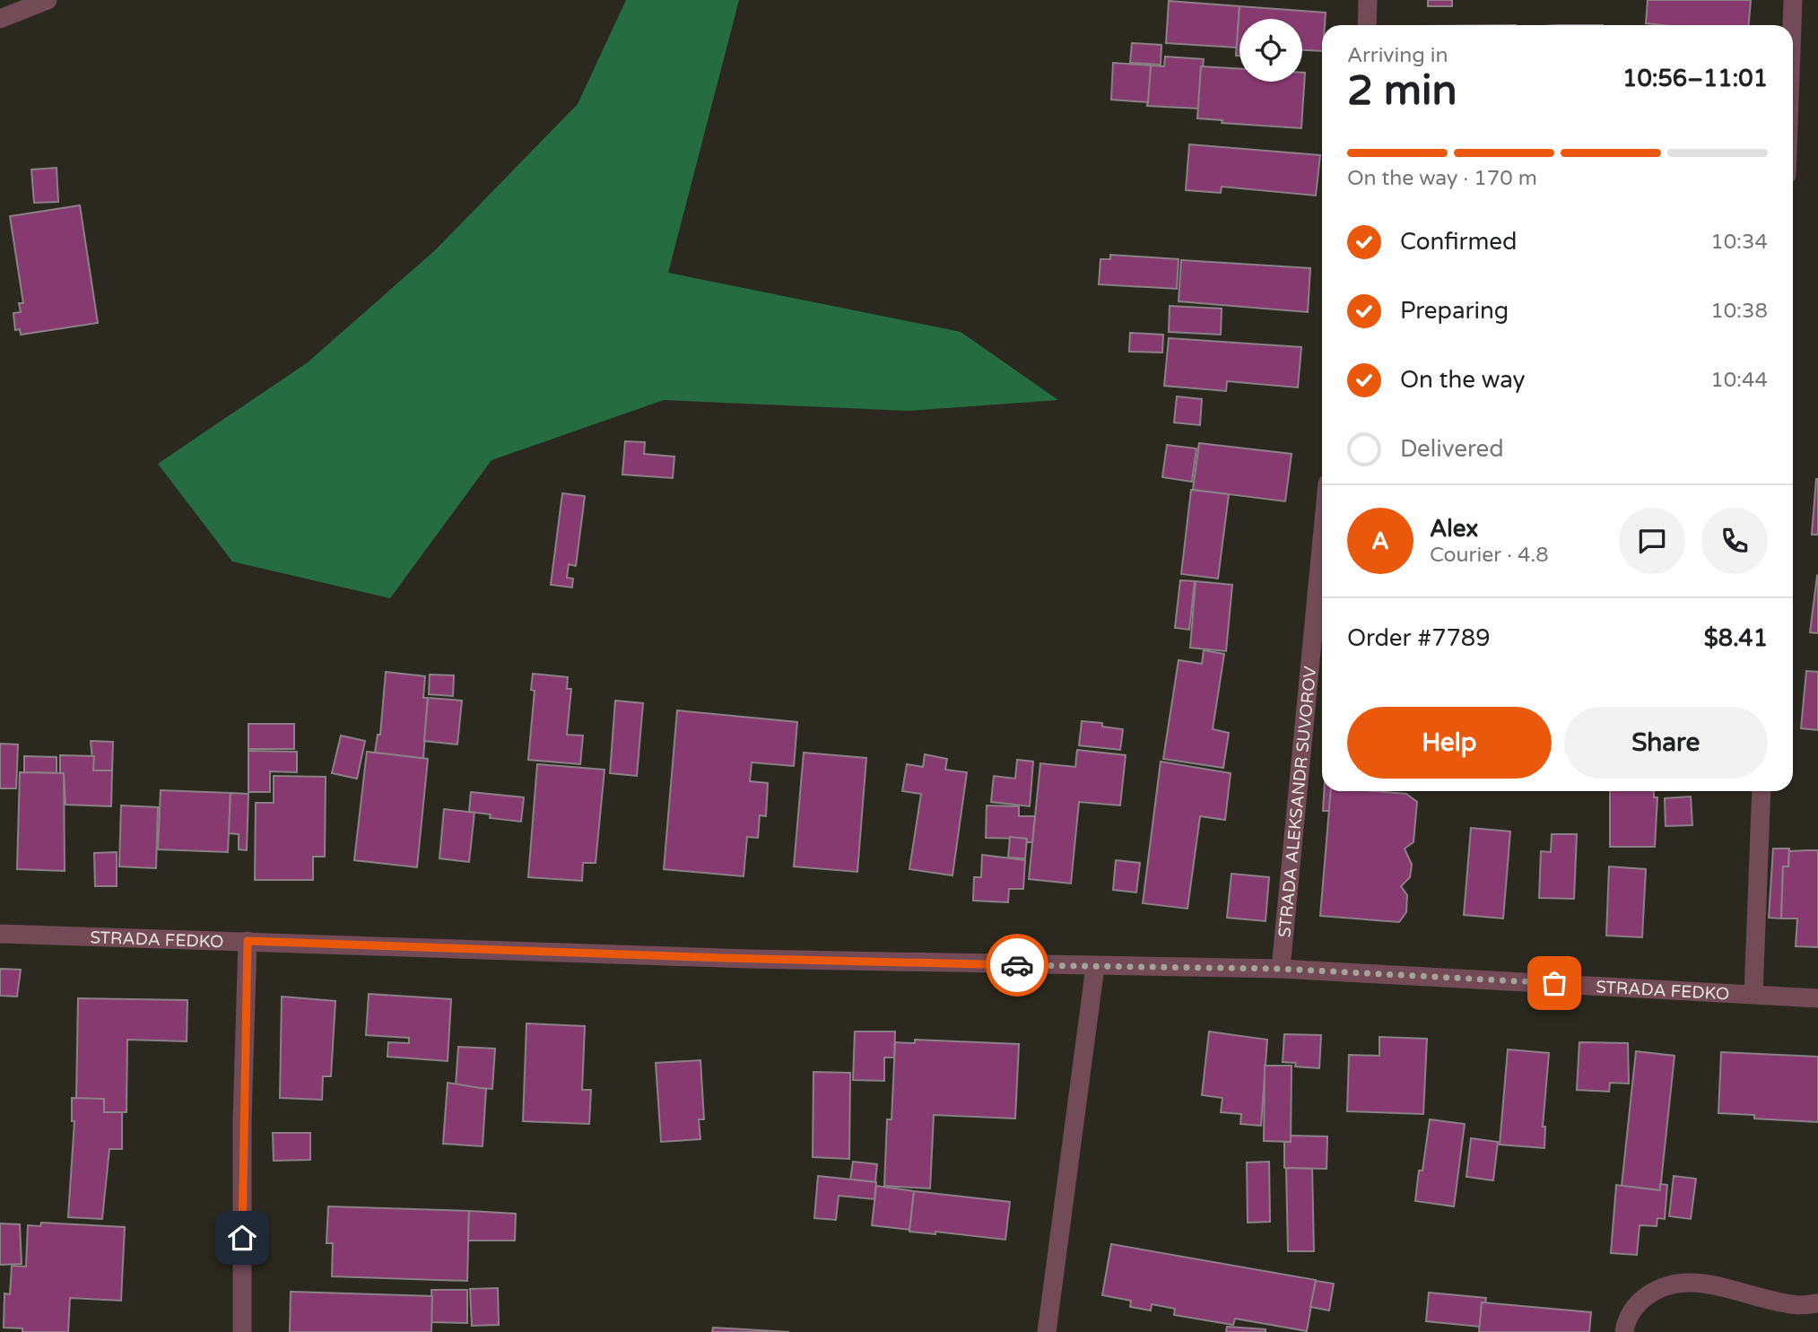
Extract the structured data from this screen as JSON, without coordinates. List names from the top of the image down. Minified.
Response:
{"streets":{"street":["STRADA ALEKSANDR SUVOROV","STRADA FEDKO"]},"crossings":[["STRADA ALEKSANDR SUVOROV","STRADA FEDKO"]],"page":{"heading":["2 min","Arriving in","10:56–11:01"],"panel":["Alex","Courier · 4.8","Order #7789","$8.41"],"bar":"On the way · 170 m","list":[["Confirmed","10:34"],["Preparing","10:38"],["On the way","10:44"],"Delivered"],"round":"A","buttons":["Help","Share"]}}
